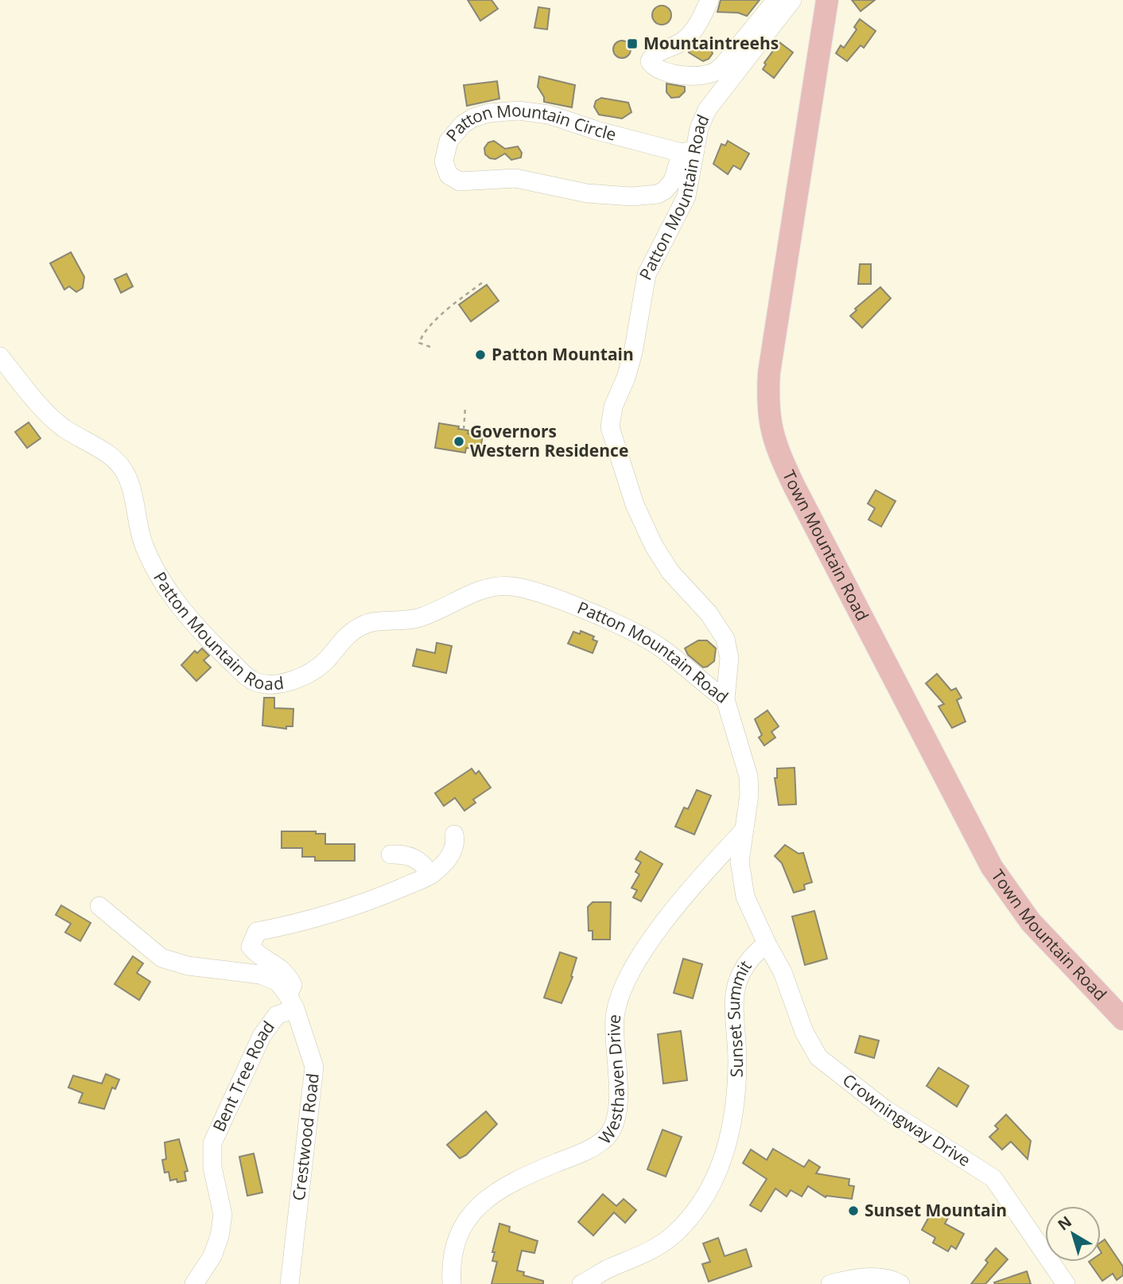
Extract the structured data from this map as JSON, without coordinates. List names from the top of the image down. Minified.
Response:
{"streets":{"main road":["Town Mountain Road"],"street":["Patton Mountain Circle","Patton Mountain Road","Sunset Summit","Westhaven Drive","Bent Tree Road","Crowningway Drive","Crestwood Road"]},"crossings":[["Patton Mountain Circle","Patton Mountain Road"],["Patton Mountain Road","Sunset Summit"],["Sunset Summit","Westhaven Drive"],["Sunset Summit","Crowningway Drive"],["Bent Tree Road","Crestwood Road"]],"places":{"transit":["Mountaintreehs"],"other":["Patton Mountain","Governors Western Residence","Sunset Mountain"]},"north":"top left"}
